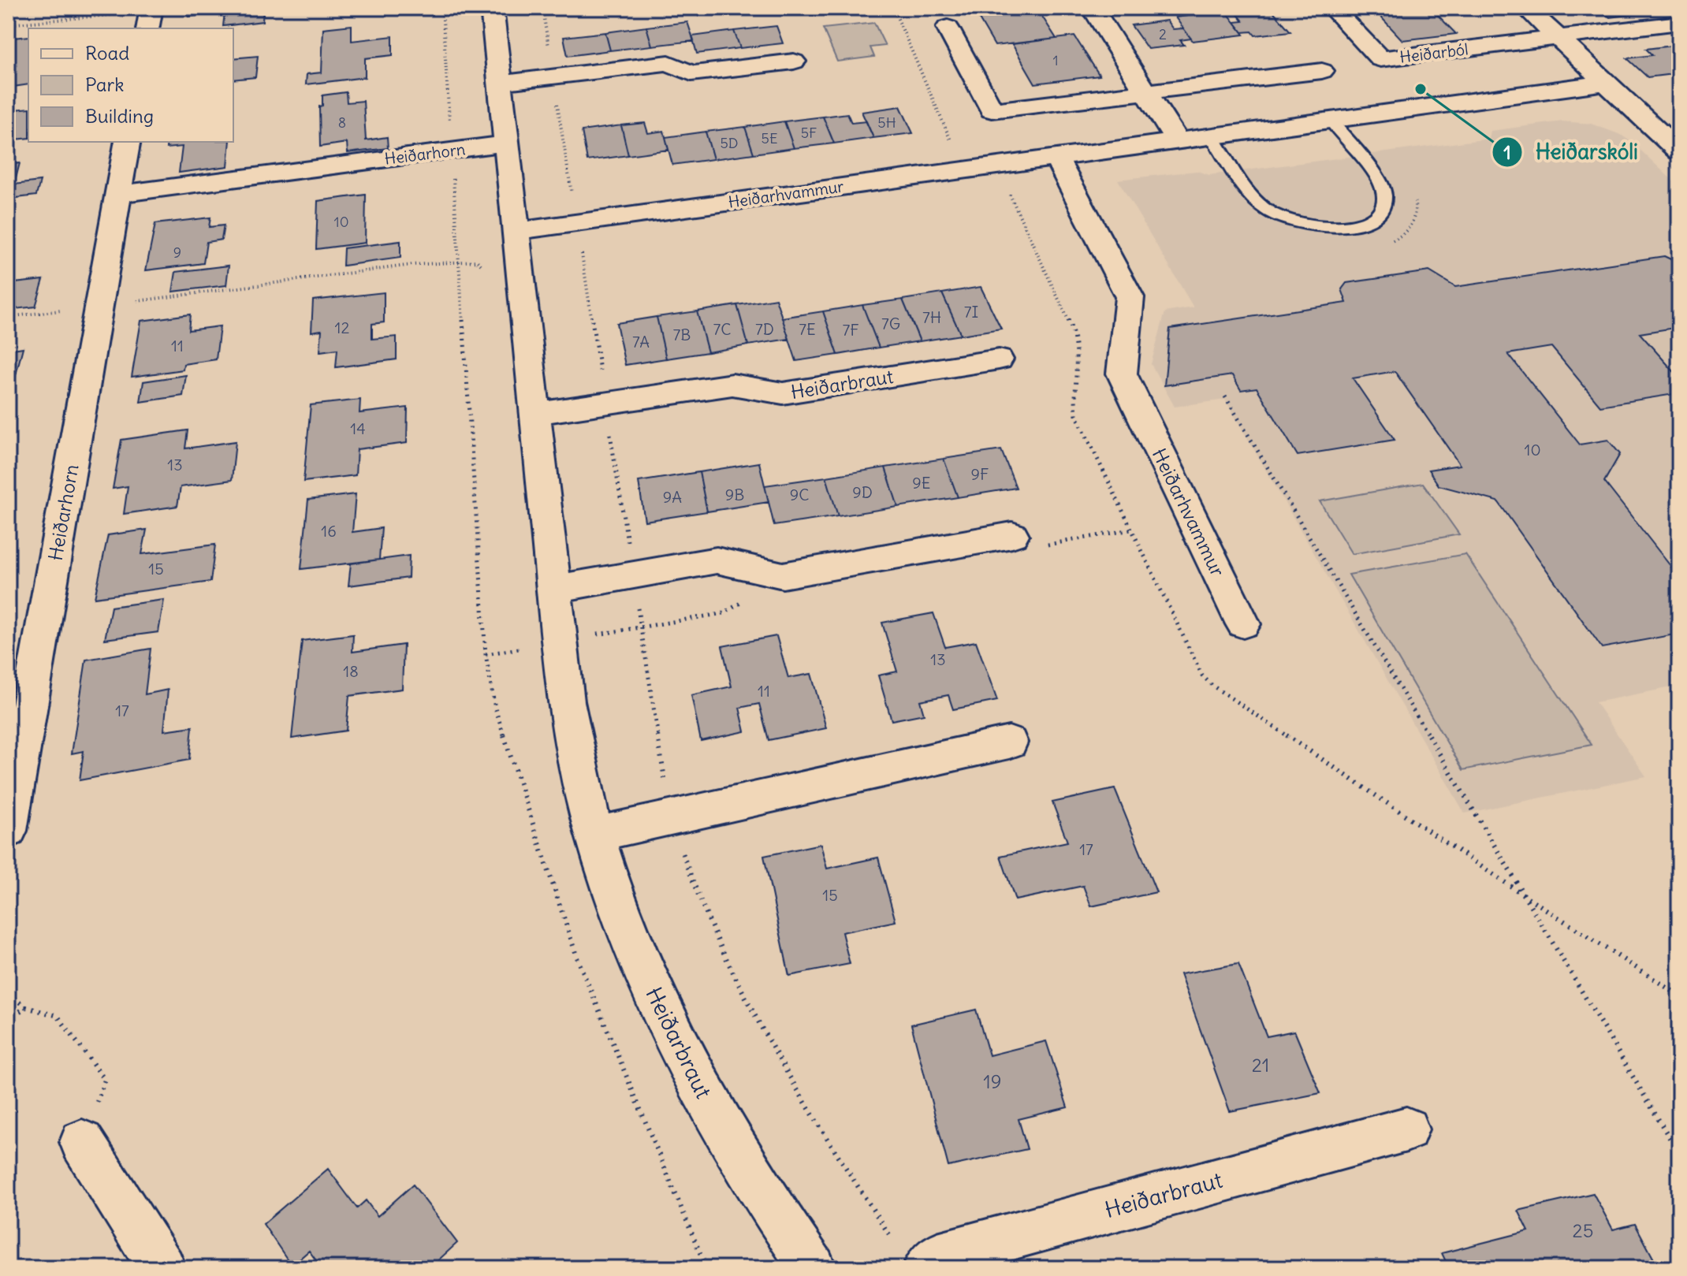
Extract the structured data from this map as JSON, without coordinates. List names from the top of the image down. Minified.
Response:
{"streets":{"street":["Heiðarból","Heiðarhorn","Heiðarhvammur","Heiðarbraut"]},"crossings":[["Heiðarhorn","Heiðarbraut"],["Heiðarhvammur","Heiðarbraut"]],"places":["Heiðarskóli"],"house_numbers":["2","1","8","5H","5F","5E","5D","10","9","7I","7H","7G","12","7C","7D","7E","7F","7B","7A","11","14","10","13","9F","9E","9D","9B","9C","9A","16","15","13","18","11","17","17","15","21","19","25"],"legend":["Road","Park","Building"]}
